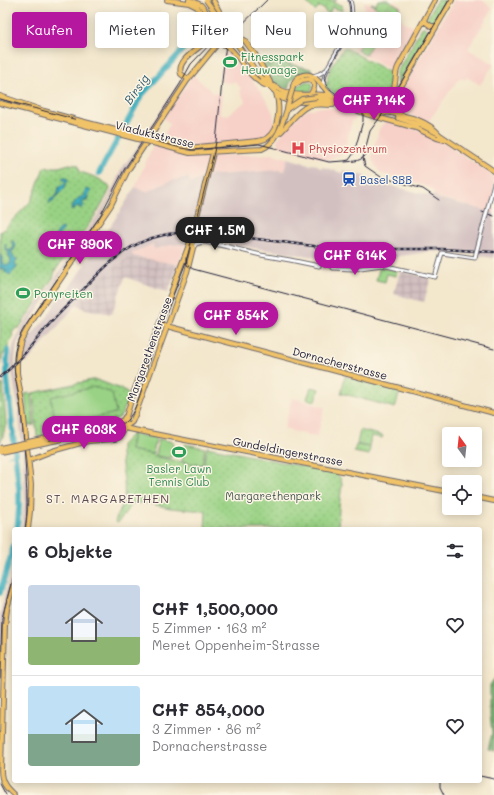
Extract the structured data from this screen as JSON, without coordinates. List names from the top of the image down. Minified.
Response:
{"streets":{"main road":["Viaduktstrasse","Margarethenstrasse","Dornacherstrasse","Gundeldingerstrasse"]},"crossings":[["Viaduktstrasse","Margarethenstrasse"],["Margarethenstrasse","Dornacherstrasse"],["Margarethenstrasse","Gundeldingerstrasse"]],"districts":["ST. MARGARETHEN"],"water":["Birsig"],"parks":["Margarethenpark"],"places":{"sports":["Fitnesspark Heuwaage","Ponyreiten","Basler Lawn Tennis Club"],"hospital":["Physiozentrum"],"station":["Basel SBB"]},"north":"top","page":{"chip":["Kaufen","Mieten","Filter","Neu","Wohnung"],"price":["CHF 714K","CHF 1.5M","CHF 390K","CHF 614K","CHF 854K","CHF 603K"],"heading":"6 Objekte","list":[{"name":"CHF 1,500,000","note":"5 Zimmer · 163 m² · Meret Oppenheim-Strasse"},{"name":"CHF 854,000","note":"3 Zimmer · 86 m² · Dornacherstrasse"}]}}
